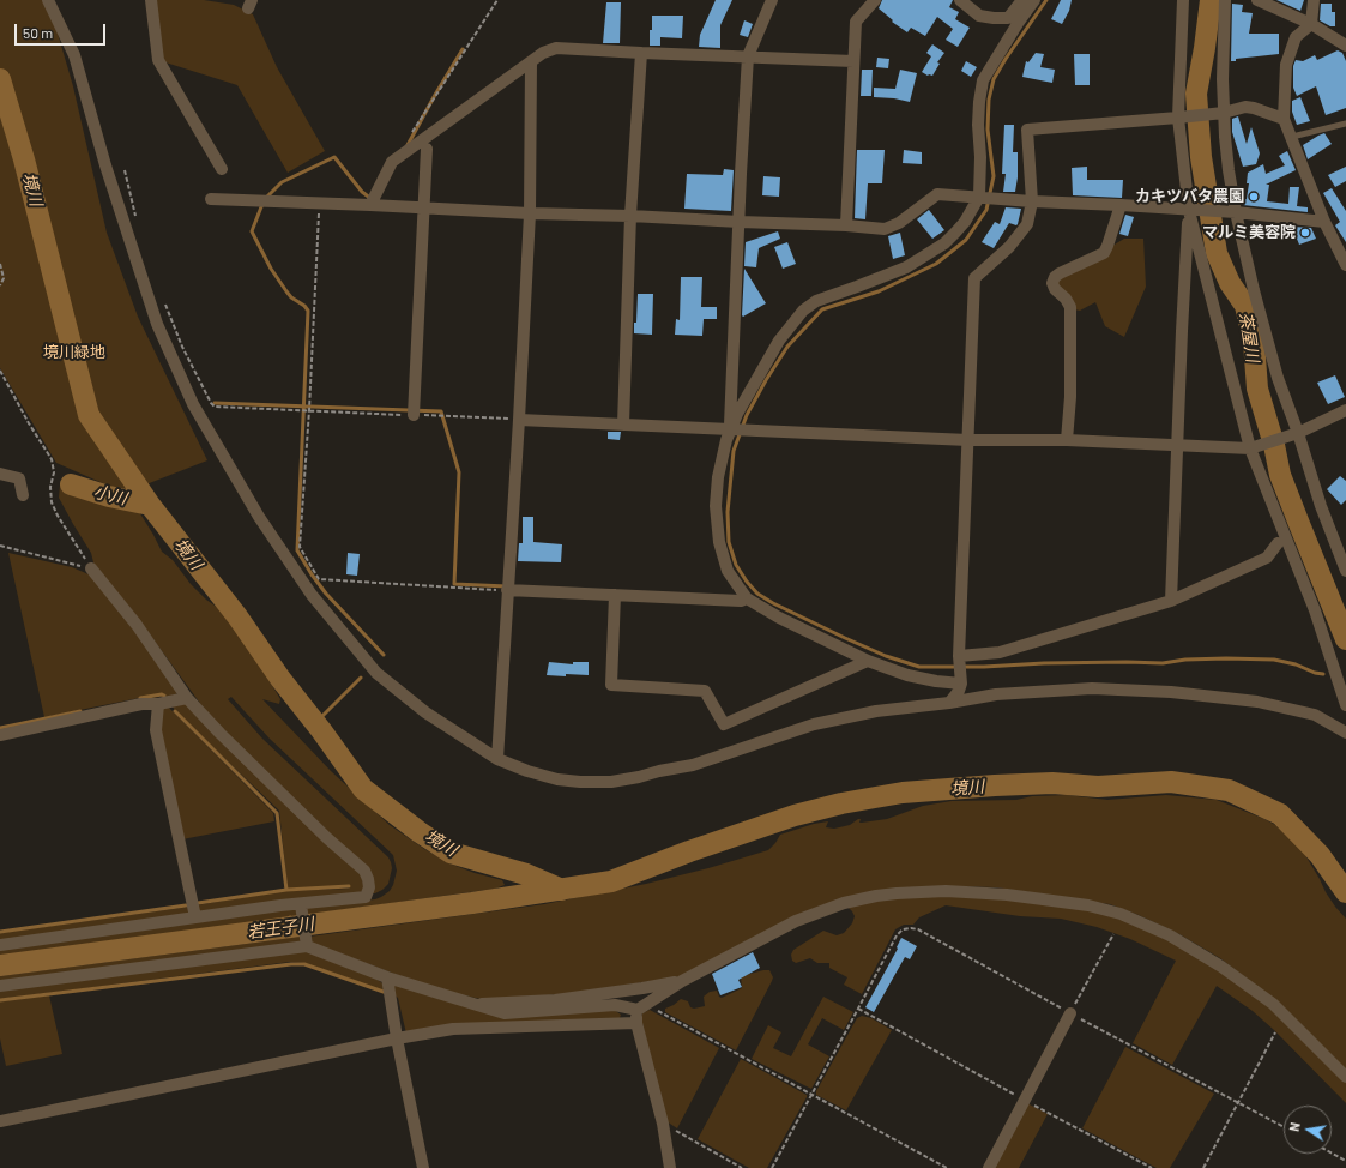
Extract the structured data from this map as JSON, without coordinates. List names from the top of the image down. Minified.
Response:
{"water":["境川","茶屋川","小川","若王子川"],"parks":["境川緑地"],"places":["カキツバタ農園","マルミ美容院"],"scale_bar":"50 m","north":"left"}
